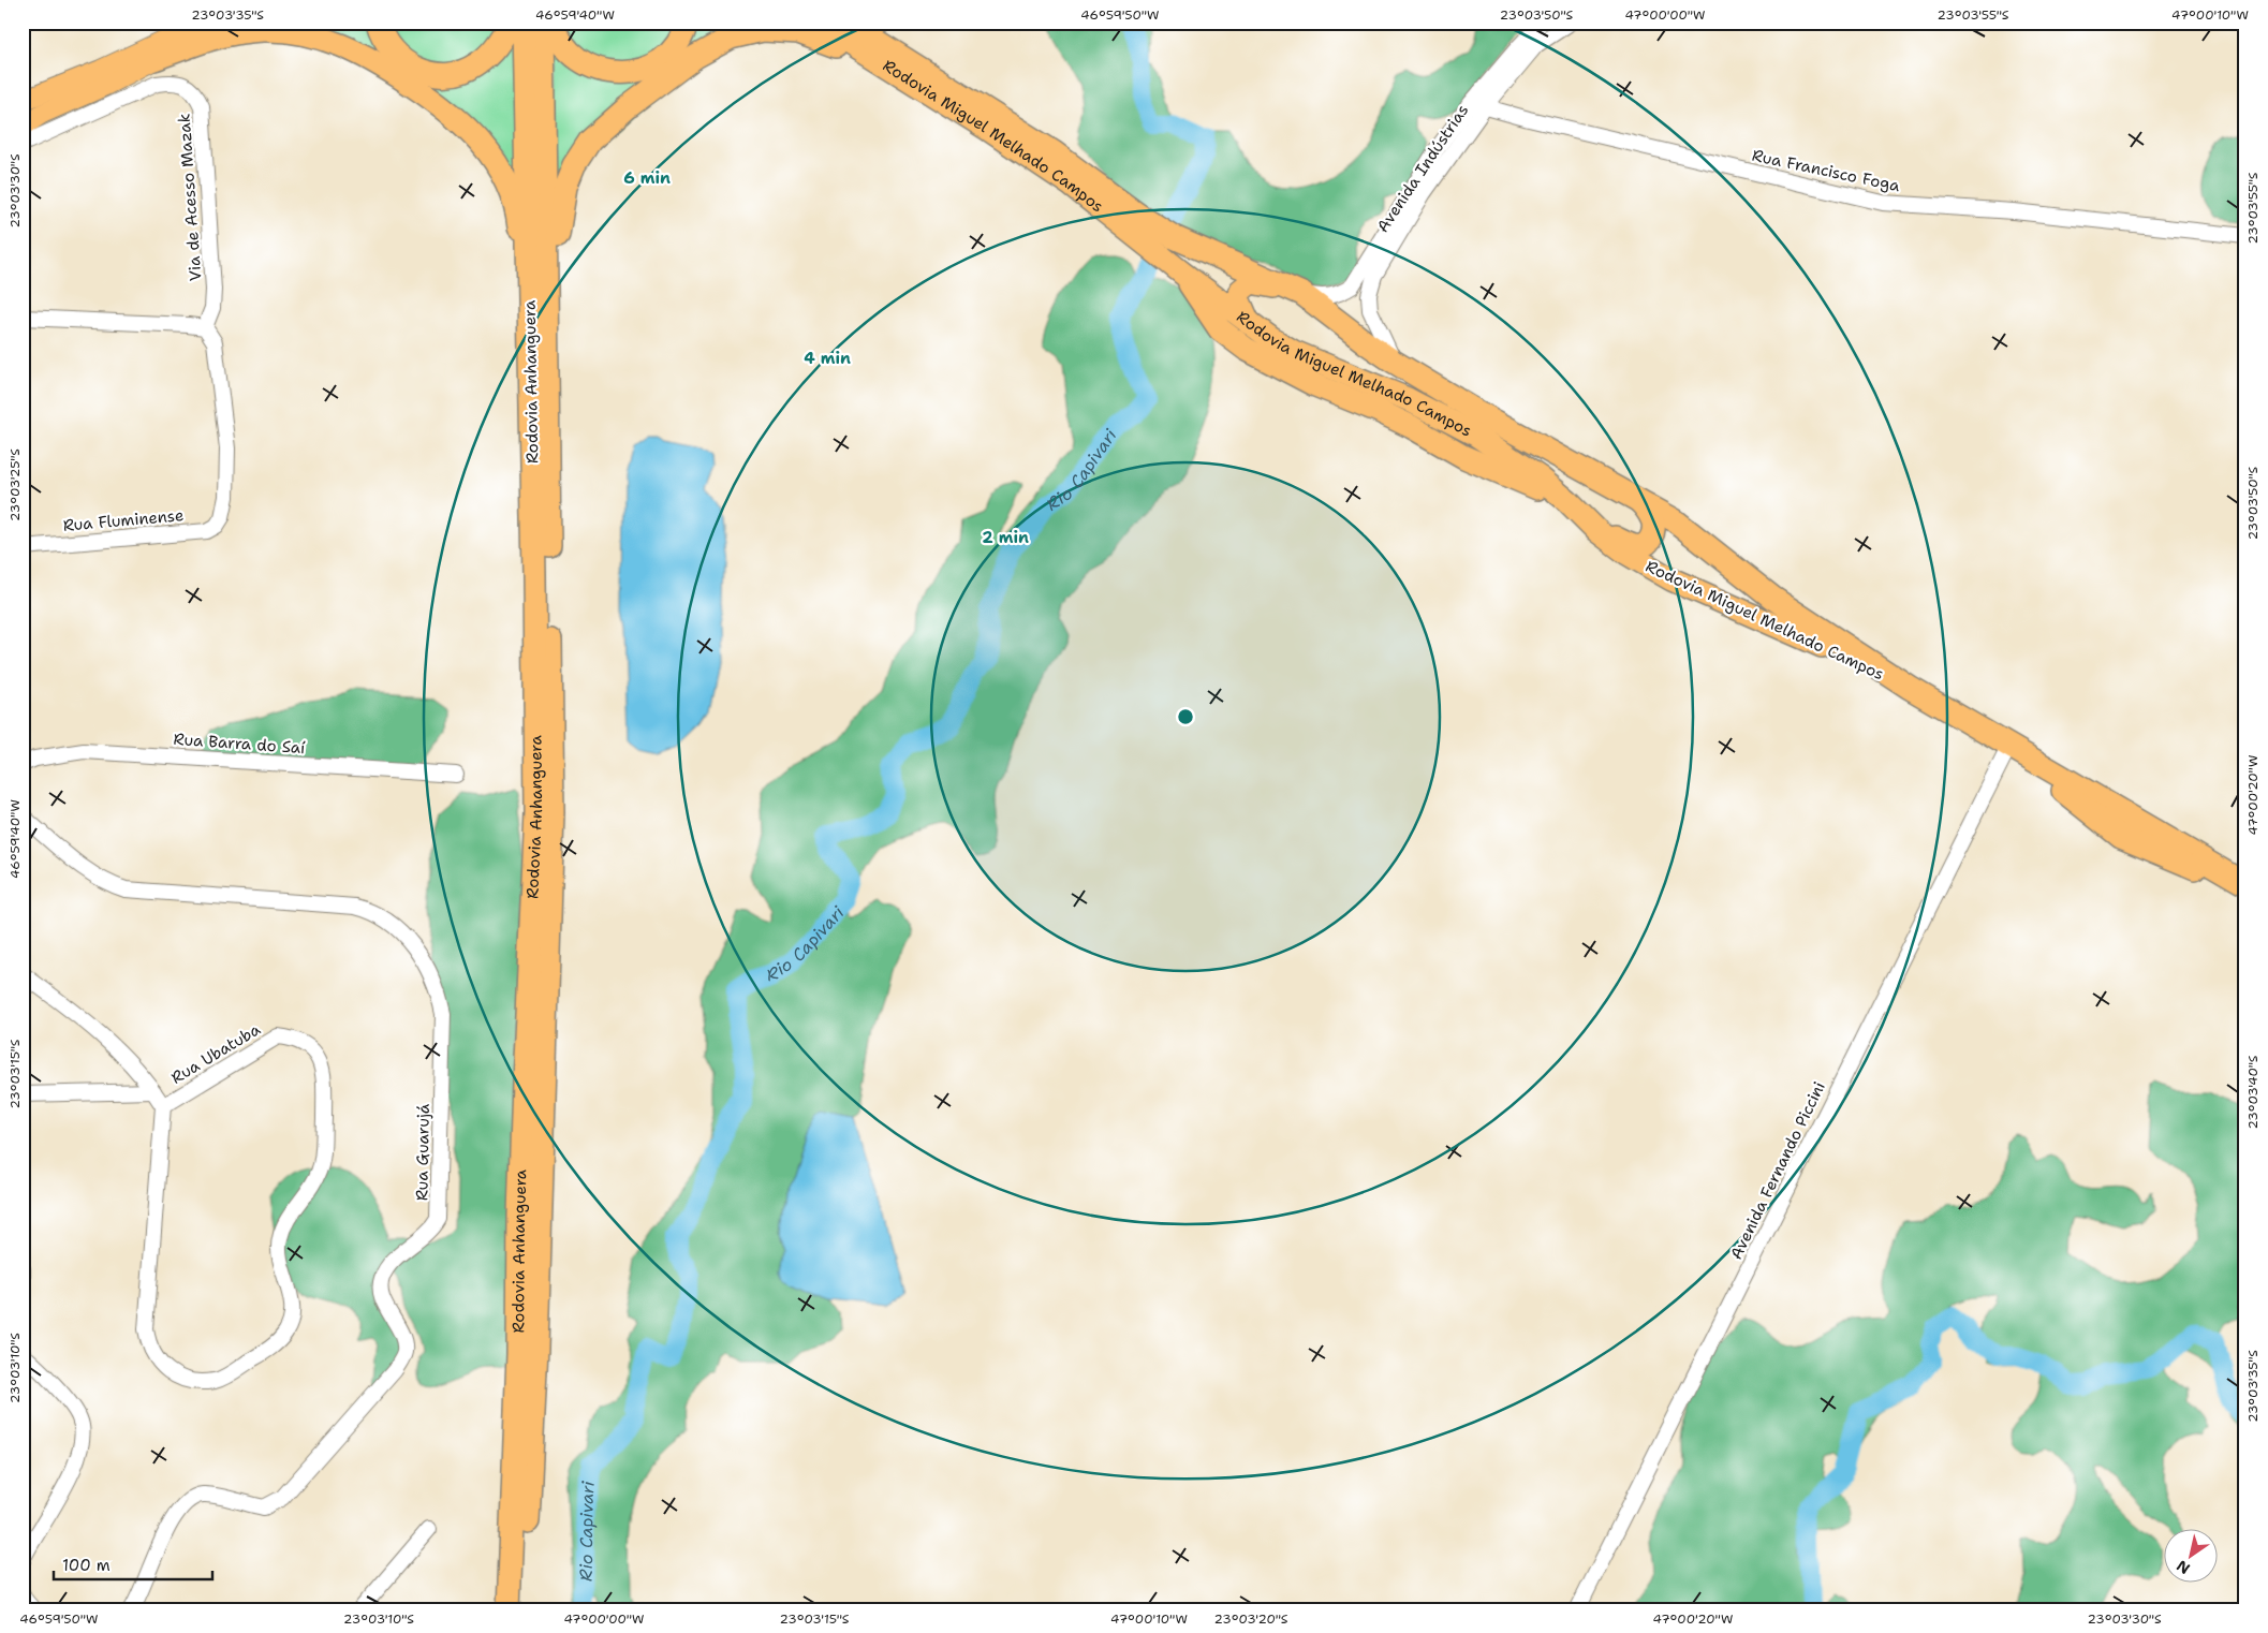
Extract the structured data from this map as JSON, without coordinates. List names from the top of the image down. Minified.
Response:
{"streets":{"highway":["Rodovia Miguel Melhado Campos","Rodovia Anhanguera"],"street":["Avenida Indústrias","Rua Francisco Foga","Via de Acesso Mazak","Rua Fluminense","Rua Barra do Saí","Rua Ubatuba","Rua Guarujá","Avenida Fernando Piccini"]},"crossings":[["Rodovia Miguel Melhado Campos","Avenida Indústrias"],["Rodovia Miguel Melhado Campos","Avenida Fernando Piccini"],["Avenida Indústrias","Rua Francisco Foga"],["Via de Acesso Mazak","Rua Fluminense"]],"water":["Rio Capivari"],"scale_bar":"100 m","north":"bottom left","coordinates":["23°03'35\"S","46°59'40\"W","46°59'50\"W","23°03'50\"S","47°00'00\"W","23°03'55\"S","47°00'10\"W","23°03'30\"S","23°03'25\"S","47°00'20\"W","23°03'15\"S","23°03'40\"S","23°03'10\"S","23°03'20\"S"],"rings":["6 min","4 min","2 min"]}
